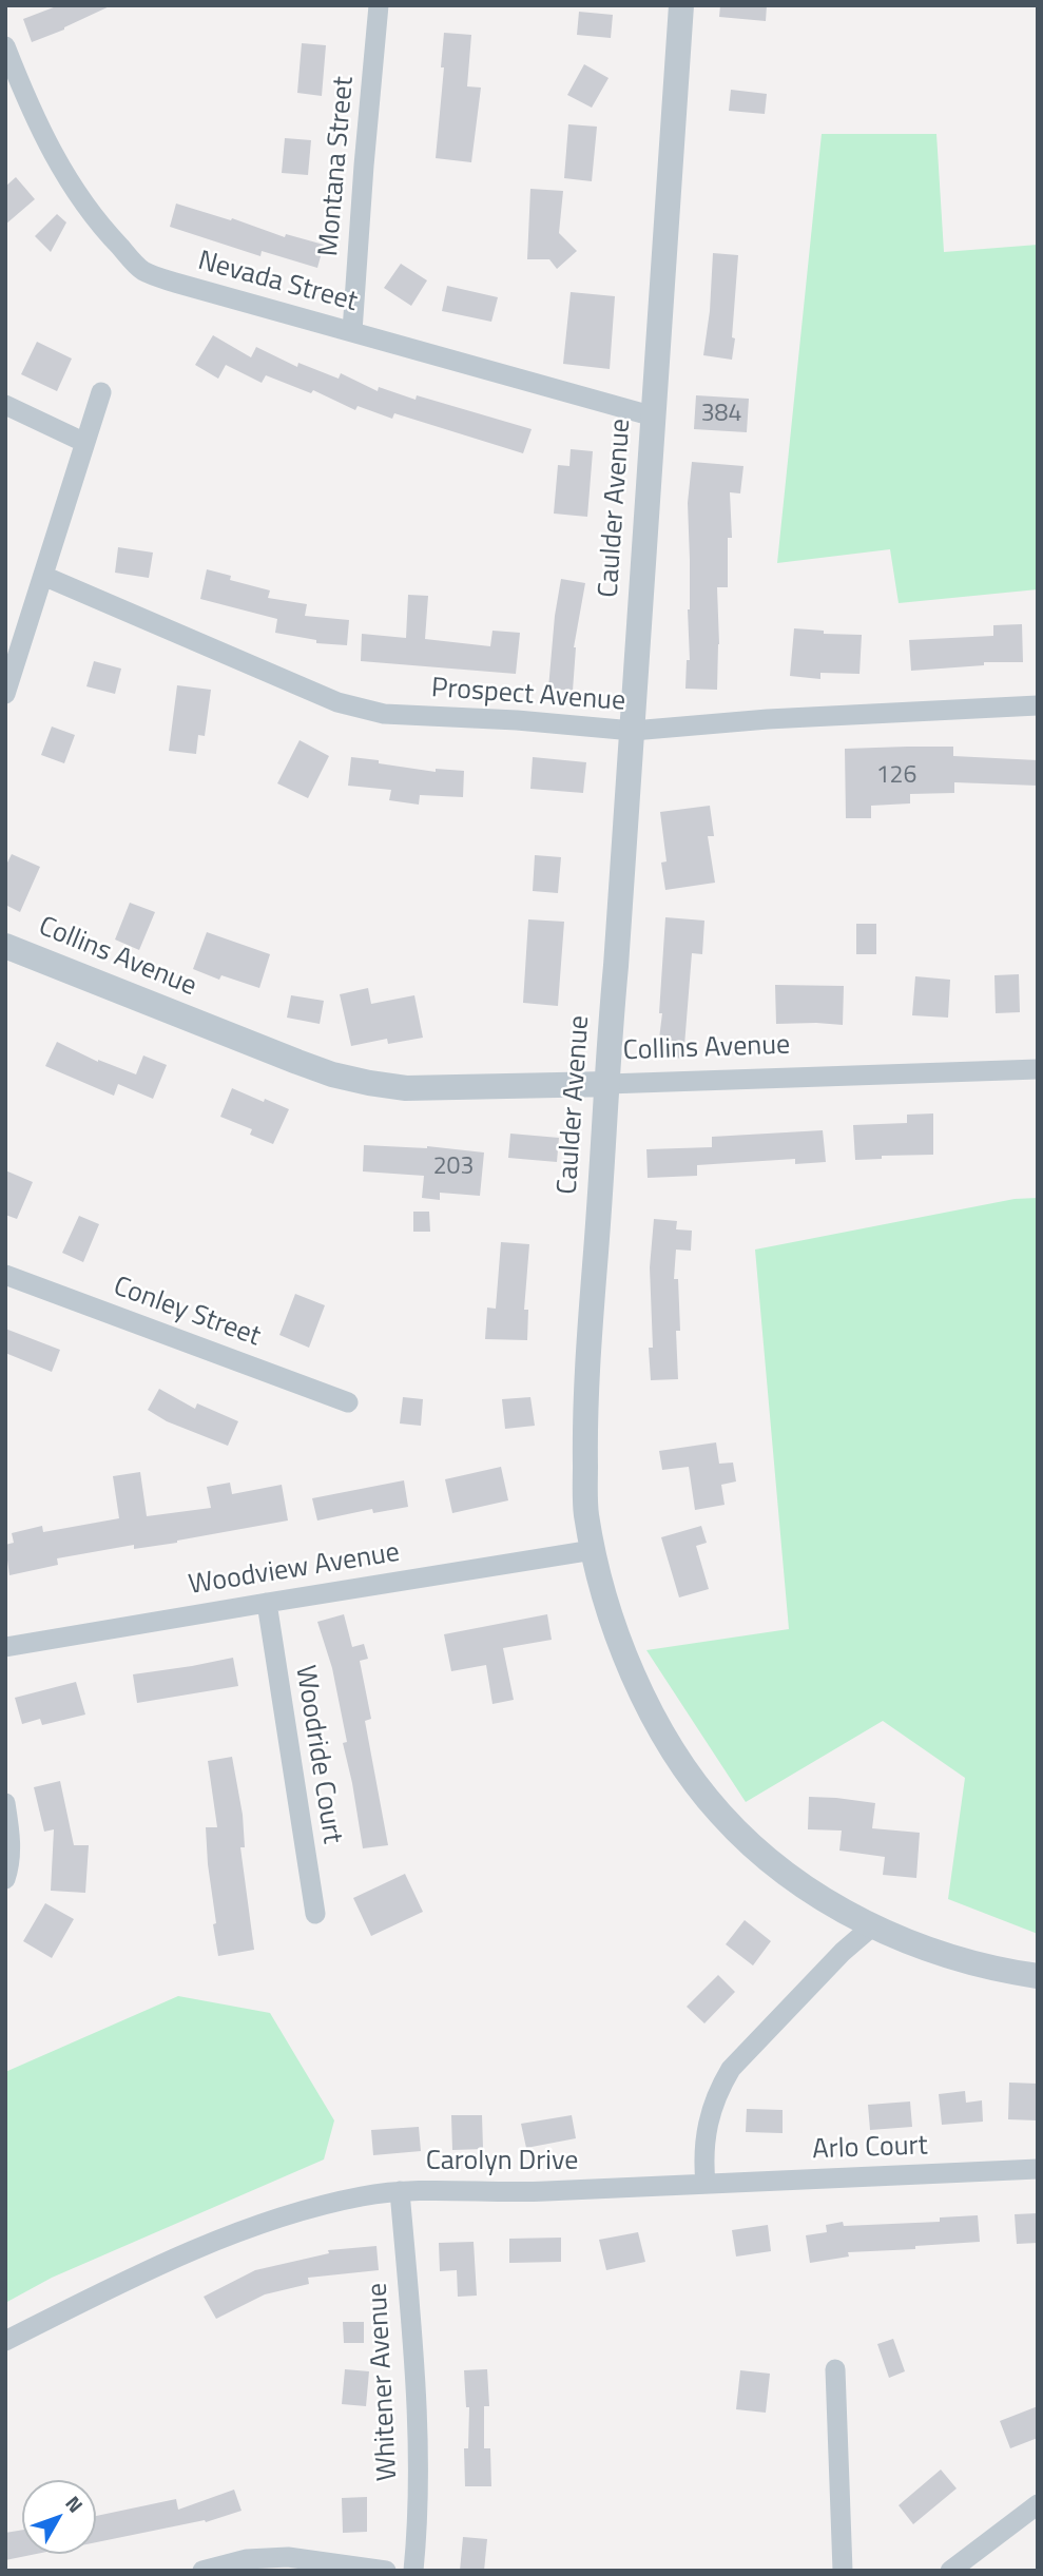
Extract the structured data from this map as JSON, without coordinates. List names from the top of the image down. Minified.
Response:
{"streets":{"street":["Montana Street","Nevada Street","Caulder Avenue","Prospect Avenue","Collins Avenue","Conley Street","Woodview Avenue","Woodride Court","Arlo Court","Carolyn Drive","Whitener Avenue"]},"crossings":[["Montana Street","Nevada Street"],["Nevada Street","Caulder Avenue"],["Caulder Avenue","Prospect Avenue"],["Caulder Avenue","Collins Avenue"],["Caulder Avenue","Woodview Avenue"],["Woodview Avenue","Woodride Court"],["Arlo Court","Carolyn Drive"],["Carolyn Drive","Whitener Avenue"]],"house_numbers":["384","126","203"],"north":"top right"}
